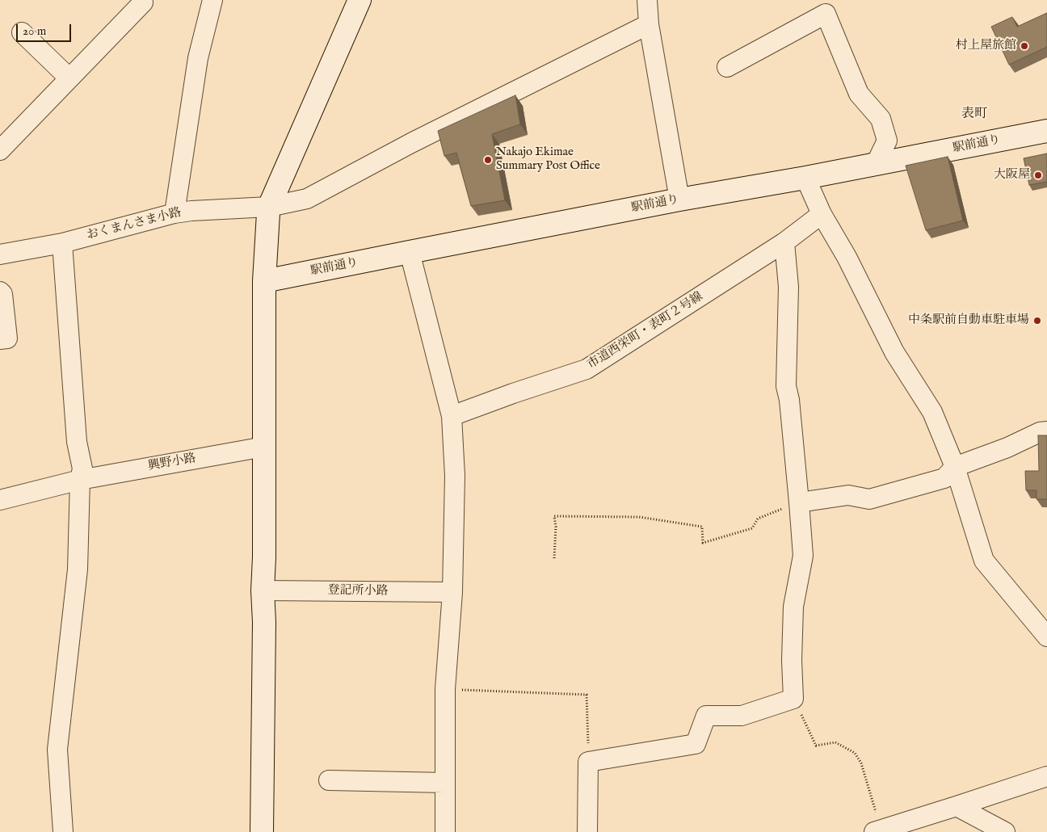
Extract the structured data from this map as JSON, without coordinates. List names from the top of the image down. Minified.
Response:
{"streets":{"street":["駅前通り","おくまんさま小路","市道西栄町・表町２号線","興野小路","登記所小路"]},"districts":["表町"],"places":["村上屋旅館","Nakajo Ekimae Summary Post Office","大阪屋","中条駅前自動車駐車場"],"scale_bar":"20 m"}
